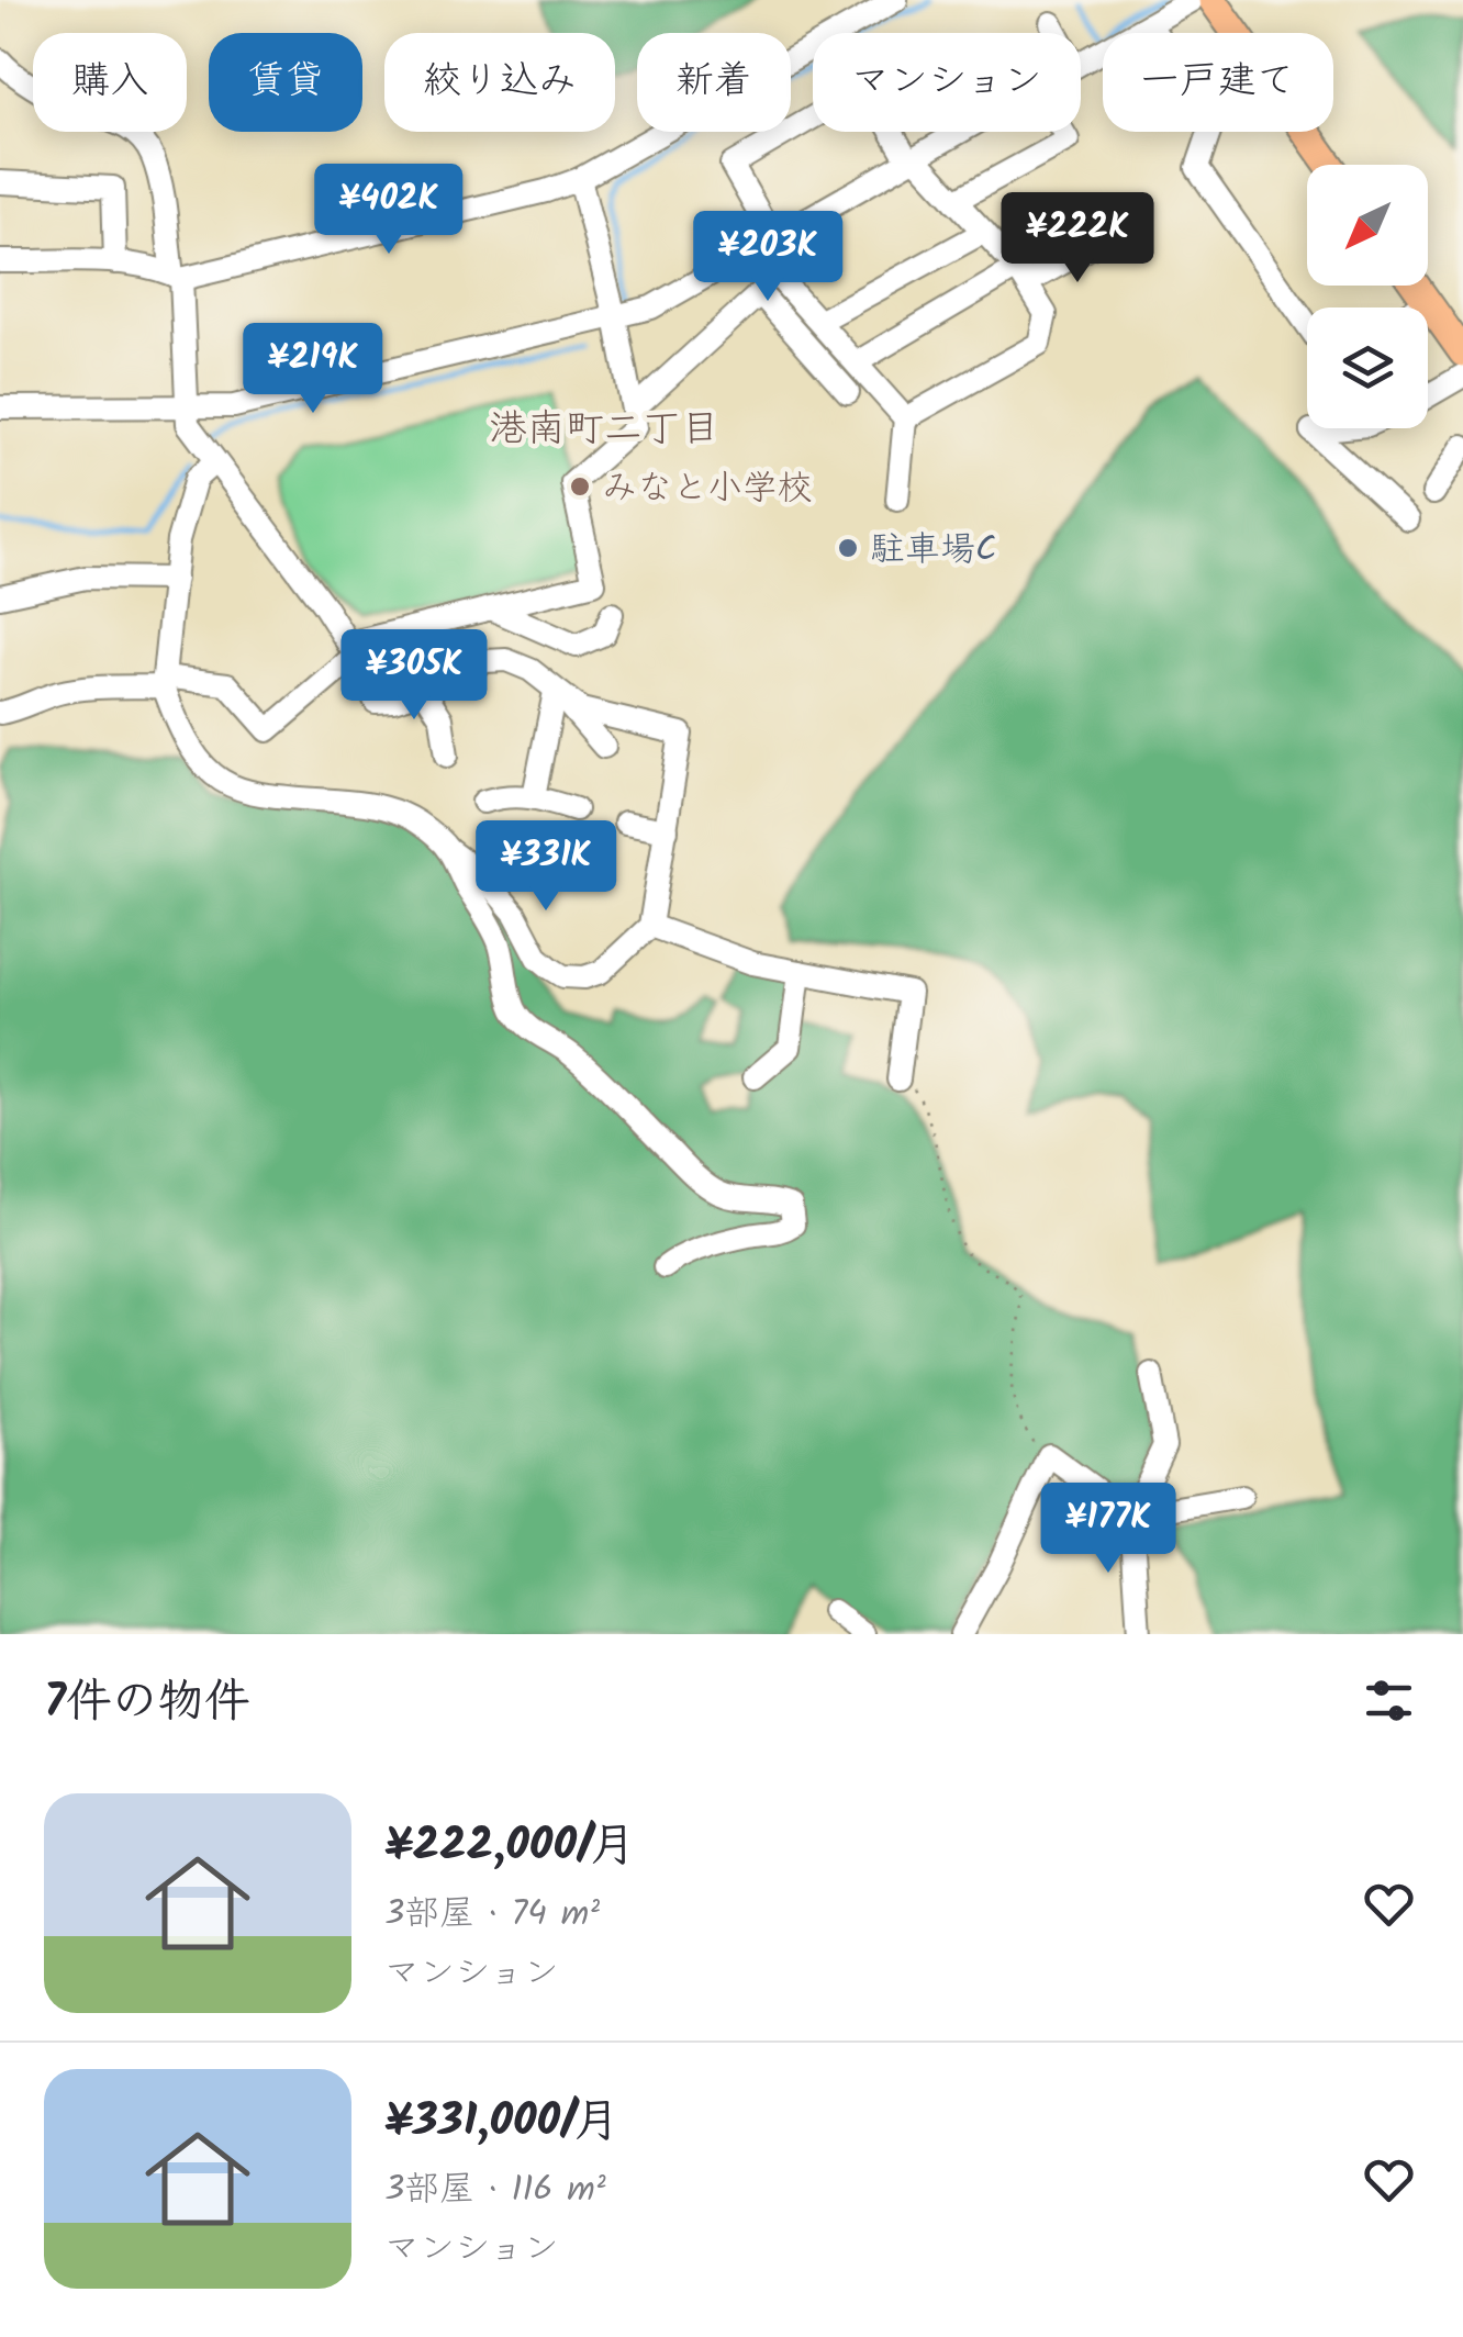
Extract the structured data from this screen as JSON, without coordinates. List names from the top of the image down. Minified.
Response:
{"districts":["港南町二丁目"],"places":["みなと小学校","駐車場C"],"north":"bottom left","page":{"chip":["購入","賃貸","絞り込み","新着","マンション","一戸建て"],"price":["¥402K","¥222K","¥203K","¥219K","¥305K","¥331K","¥177K"],"heading":"7件の物件","list":[{"name":"¥222,000/月","note":"3部屋 · 74 m² · マンション"},{"name":"¥331,000/月","note":"3部屋 · 116 m² · マンション"}]}}
